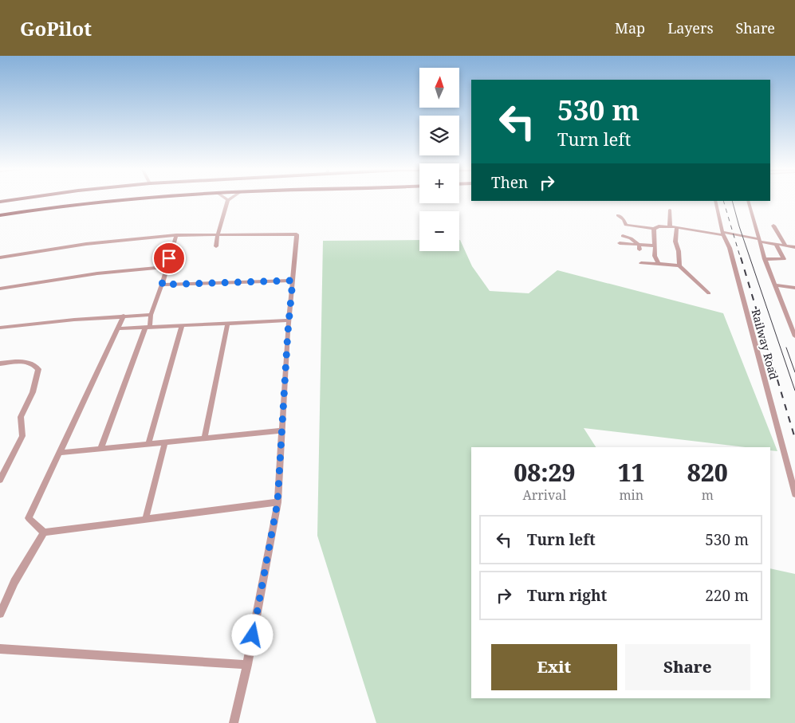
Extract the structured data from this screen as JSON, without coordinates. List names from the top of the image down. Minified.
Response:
{"streets":{"street":["Railway Road"]},"north":"top","page":{"header":"GoPilot","nav":["Map","Layers","Share"],"map_buttons":["+","−"],"turn":["530 m","Turn left"],"then":"Then","eta":["08:29","Arrival","11","min","820","m"],"list":[{"name":"Turn left","value":"530 m"},{"name":"Turn right","value":"220 m"}],"buttons":["Exit","Share"]}}
